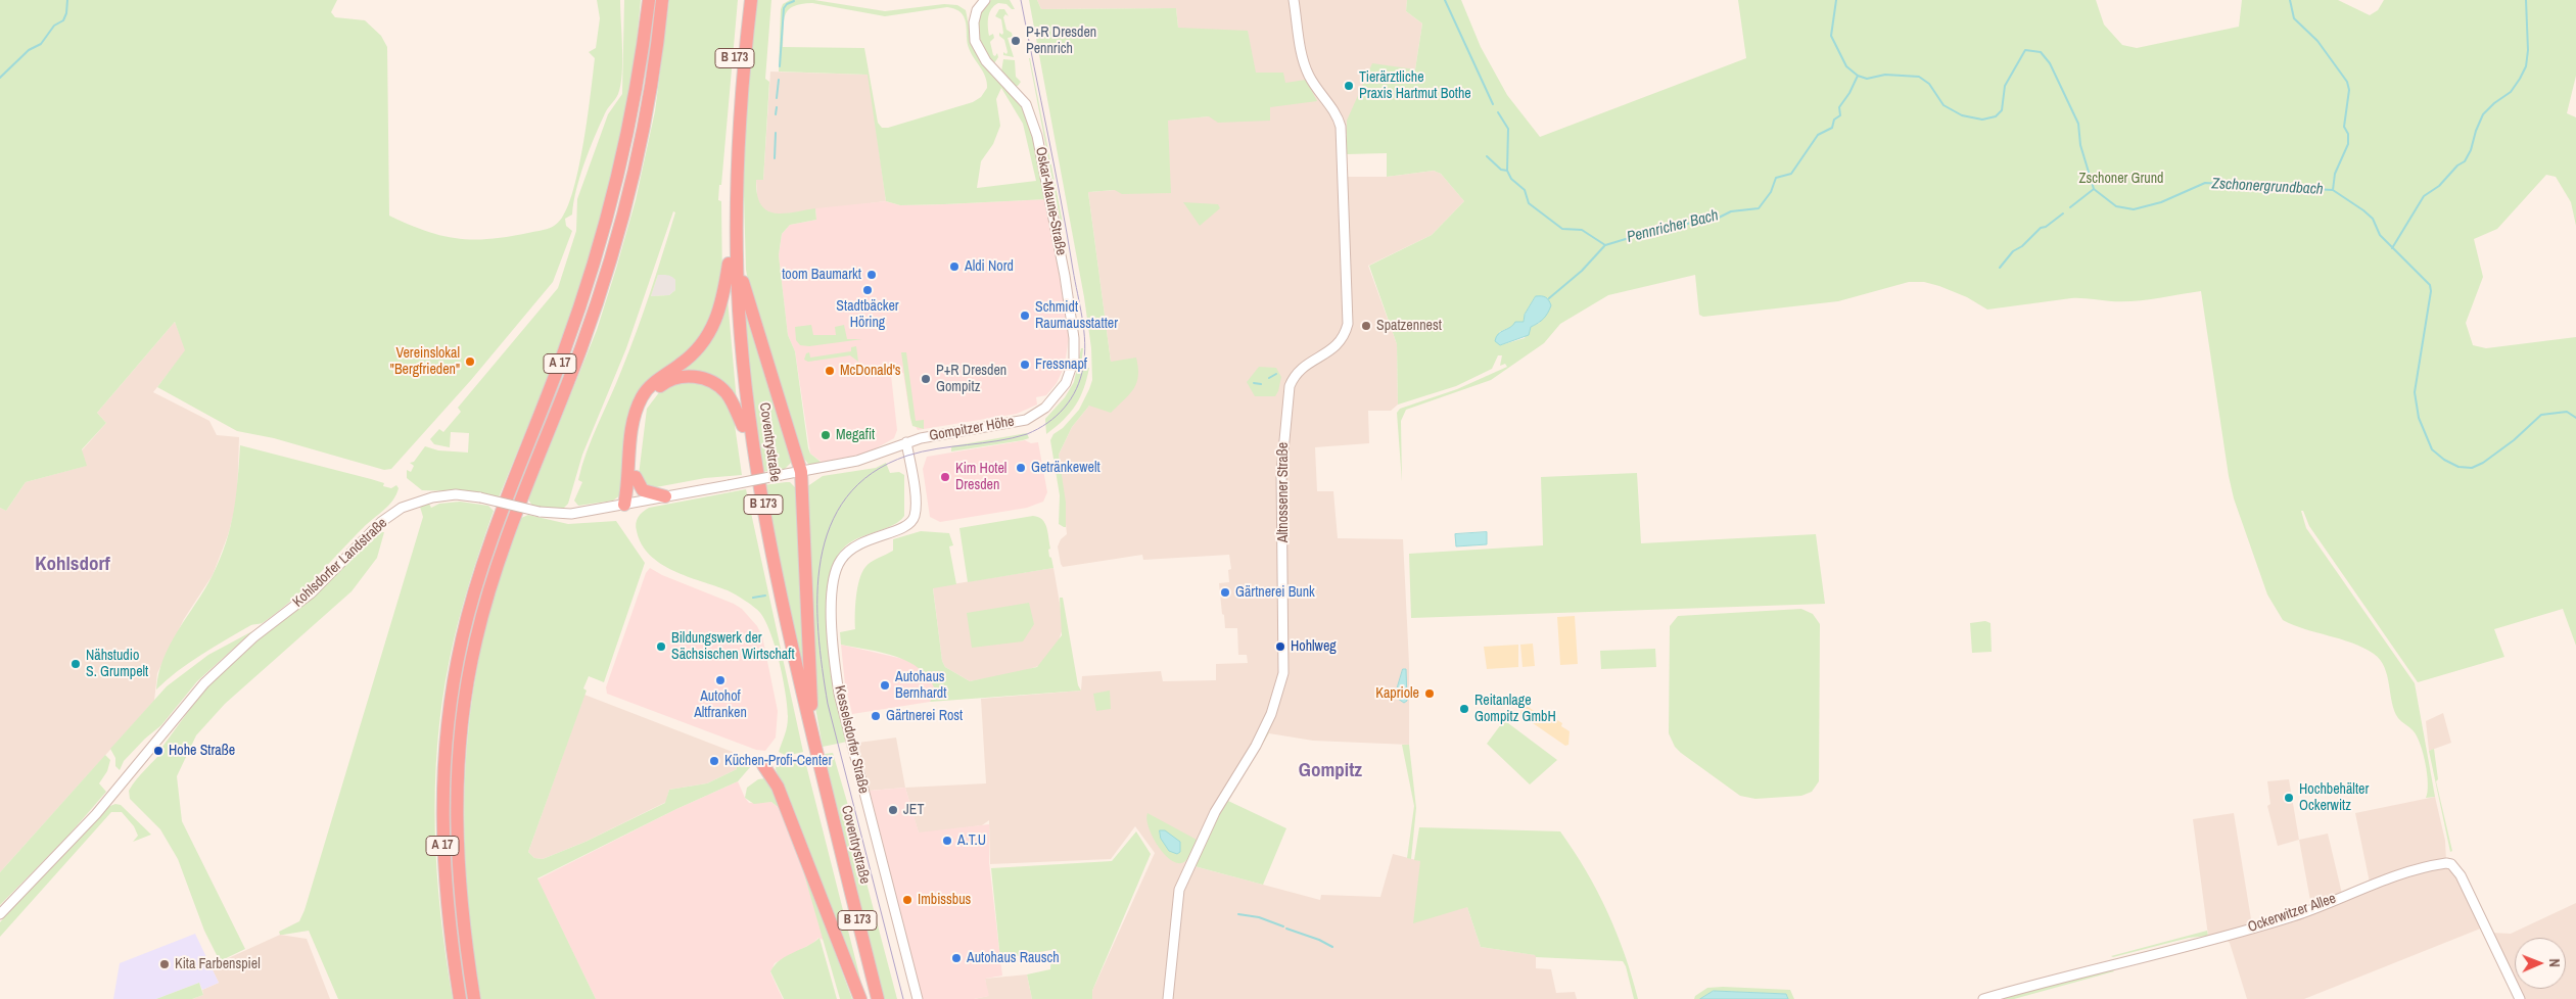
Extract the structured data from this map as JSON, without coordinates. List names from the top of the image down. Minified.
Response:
{"streets":{"highway":["B 173","A 17","Coventrystraße"],"street":["Oskar-Maune-Straße","Gompitzer Höhe","Altnossener Straße","Kohlsdorfer Landstraße","Kesselsdorfer Straße","Ockerwitzer Allee"]},"crossings":[["B 173","Coventrystraße"],["Oskar-Maune-Straße","Gompitzer Höhe"],["Gompitzer Höhe","Kohlsdorfer Landstraße"],["Gompitzer Höhe","Kesselsdorfer Straße"]],"districts":["Kohlsdorf","Gompitz"],"water":["Zschonergrundbach","Pennricher Bach"],"parks":["Zschoner Grund"],"places":["P+R Dresden Pennrich","Tierärztliche Praxis Hartmut Bothe","Aldi Nord","toom Baumarkt","Stadtbäcker Höring","Schmidt Raumausstatter","Spatzennest","Vereinslokal \"Bergfrieden\"","Fressnapf","McDonald's","P+R Dresden Gompitz","Megafit","Getränkewelt","Kim Hotel Dresden","Gärtnerei Bunk","Bildungswerk der Sächsischen Wirtschaft","Hohlweg","Nähstudio S. Grumpelt","Autohof Altfranken","Autohaus Bernhardt","Kapriole","Reitanlage Gompitz GmbH","Gärtnerei Rost","Hohe Straße","Küchen-Profi-Center","Hochbehälter Ockerwitz","JET","A.T.U","Imbissbus","Autohaus Rausch","Kita Farbenspiel"],"north":"right"}
